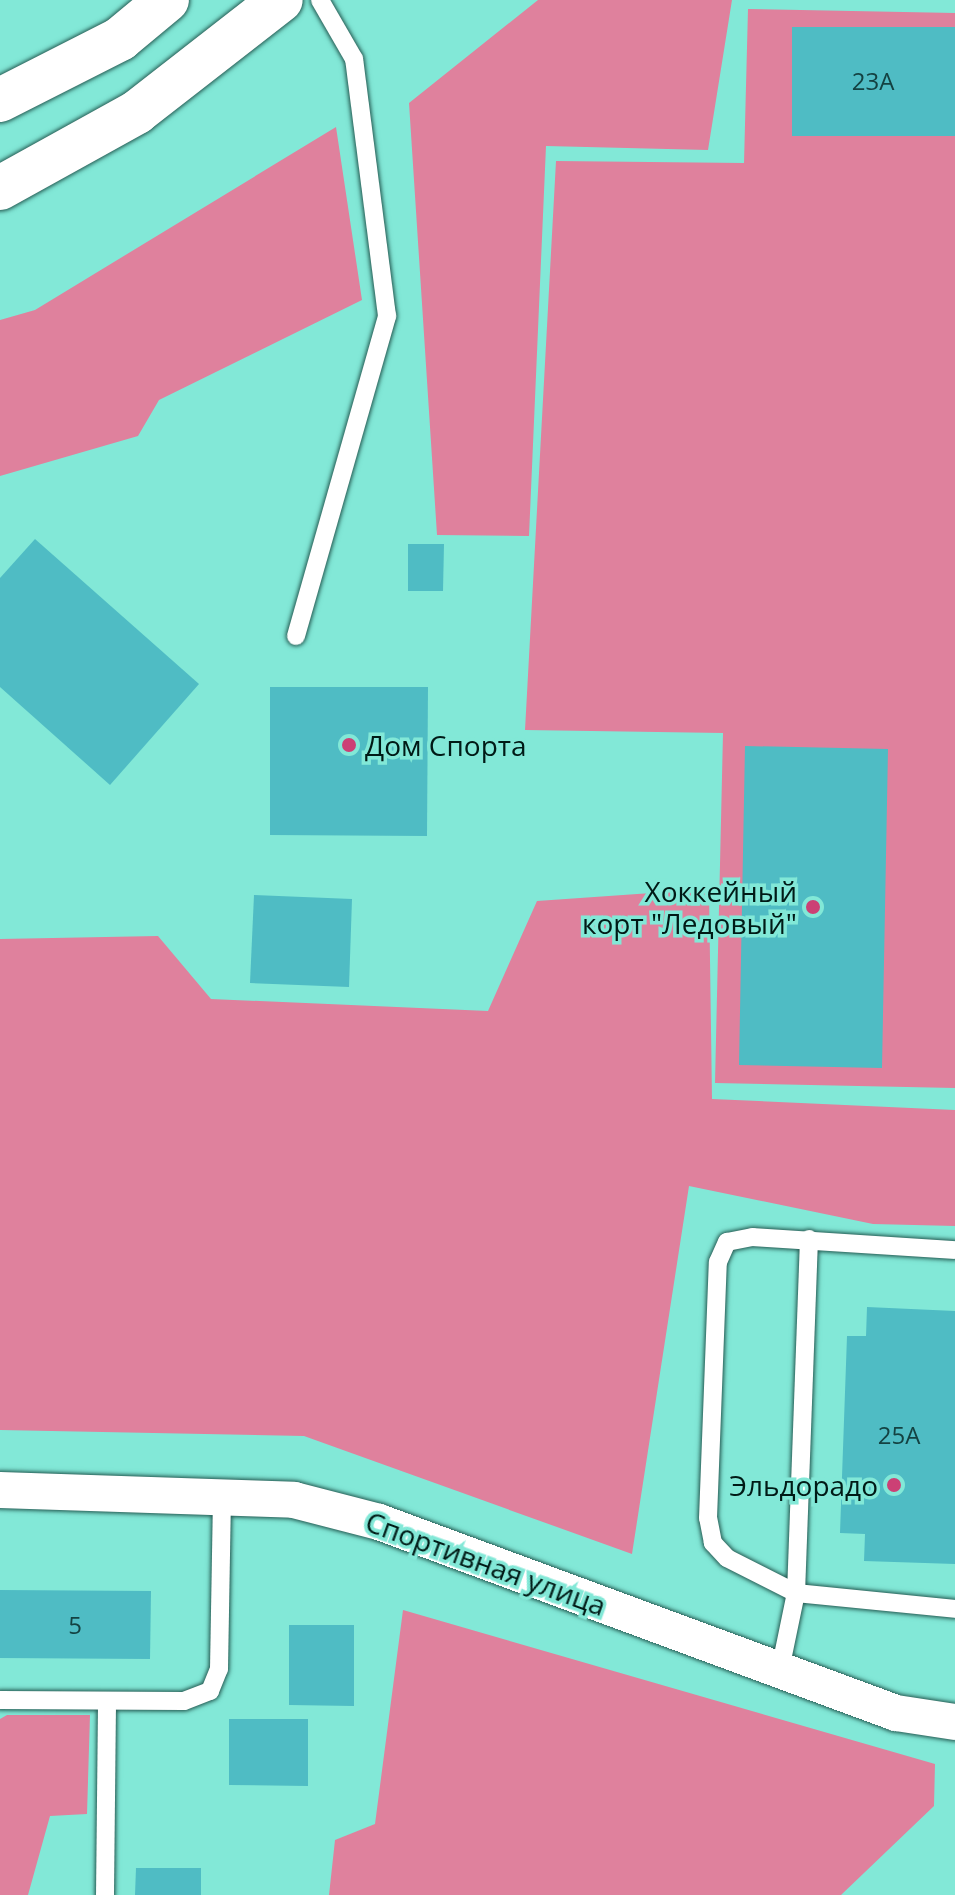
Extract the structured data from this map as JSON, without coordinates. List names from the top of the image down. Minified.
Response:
{"streets":{"street":["Спортивная улица"]},"places":["Дом Спорта","Хоккейный корт \"Ледовый\"","Эльдорадо"],"house_numbers":["23А","25А","5"]}
